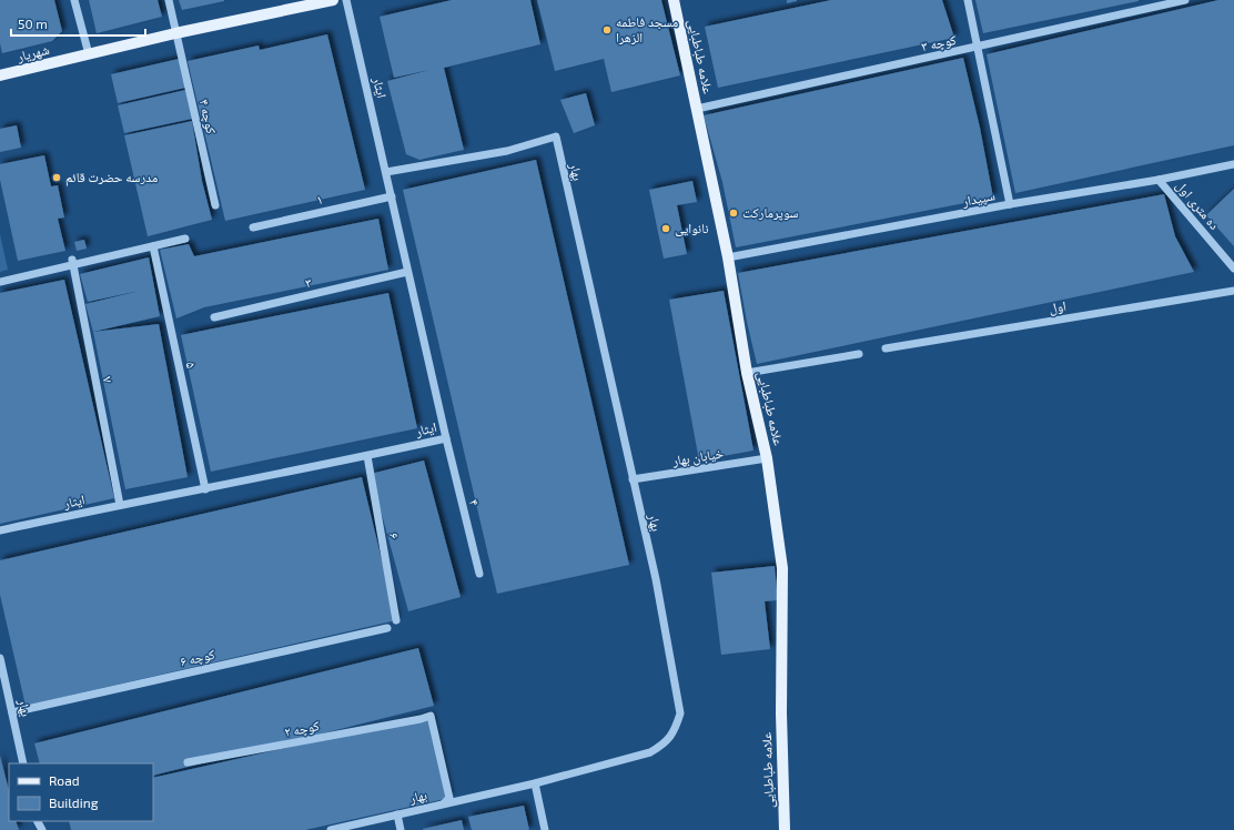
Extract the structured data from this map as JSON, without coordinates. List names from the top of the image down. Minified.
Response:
{"streets":{"main road":["شهریار","علامه طباطبایی"],"street":["کوچه ۳","ایثار","کوچه ۴","بهار","سپیدار","۱","ده متری اول","۳","اول","۵","۷","خیابان بهار","۴","۶","کوچه ۶","کوچه ۲"]},"crossings":[["کوچه ۳","علامه طباطبایی"],["شهریار","کوچه ۴"],["علامه طباطبایی","سپیدار"],["علامه طباطبایی","خیابان بهار"],["ایثار","بهار"],["ایثار","۱"],["ایثار","۳"],["ایثار","۵"],["ایثار","۷"],["ایثار","۴"],["ایثار","۶"],["بهار","خیابان بهار"],["بهار","کوچه ۶"],["بهار","کوچه ۲"],["سپیدار","ده متری اول"]],"places":["مسجد فاطمه الزهرا","مدرسه حضرت قائم","سوپرمارکت","نانوایی"],"legend":["Road","Building"],"scale_bar":"50 m"}
